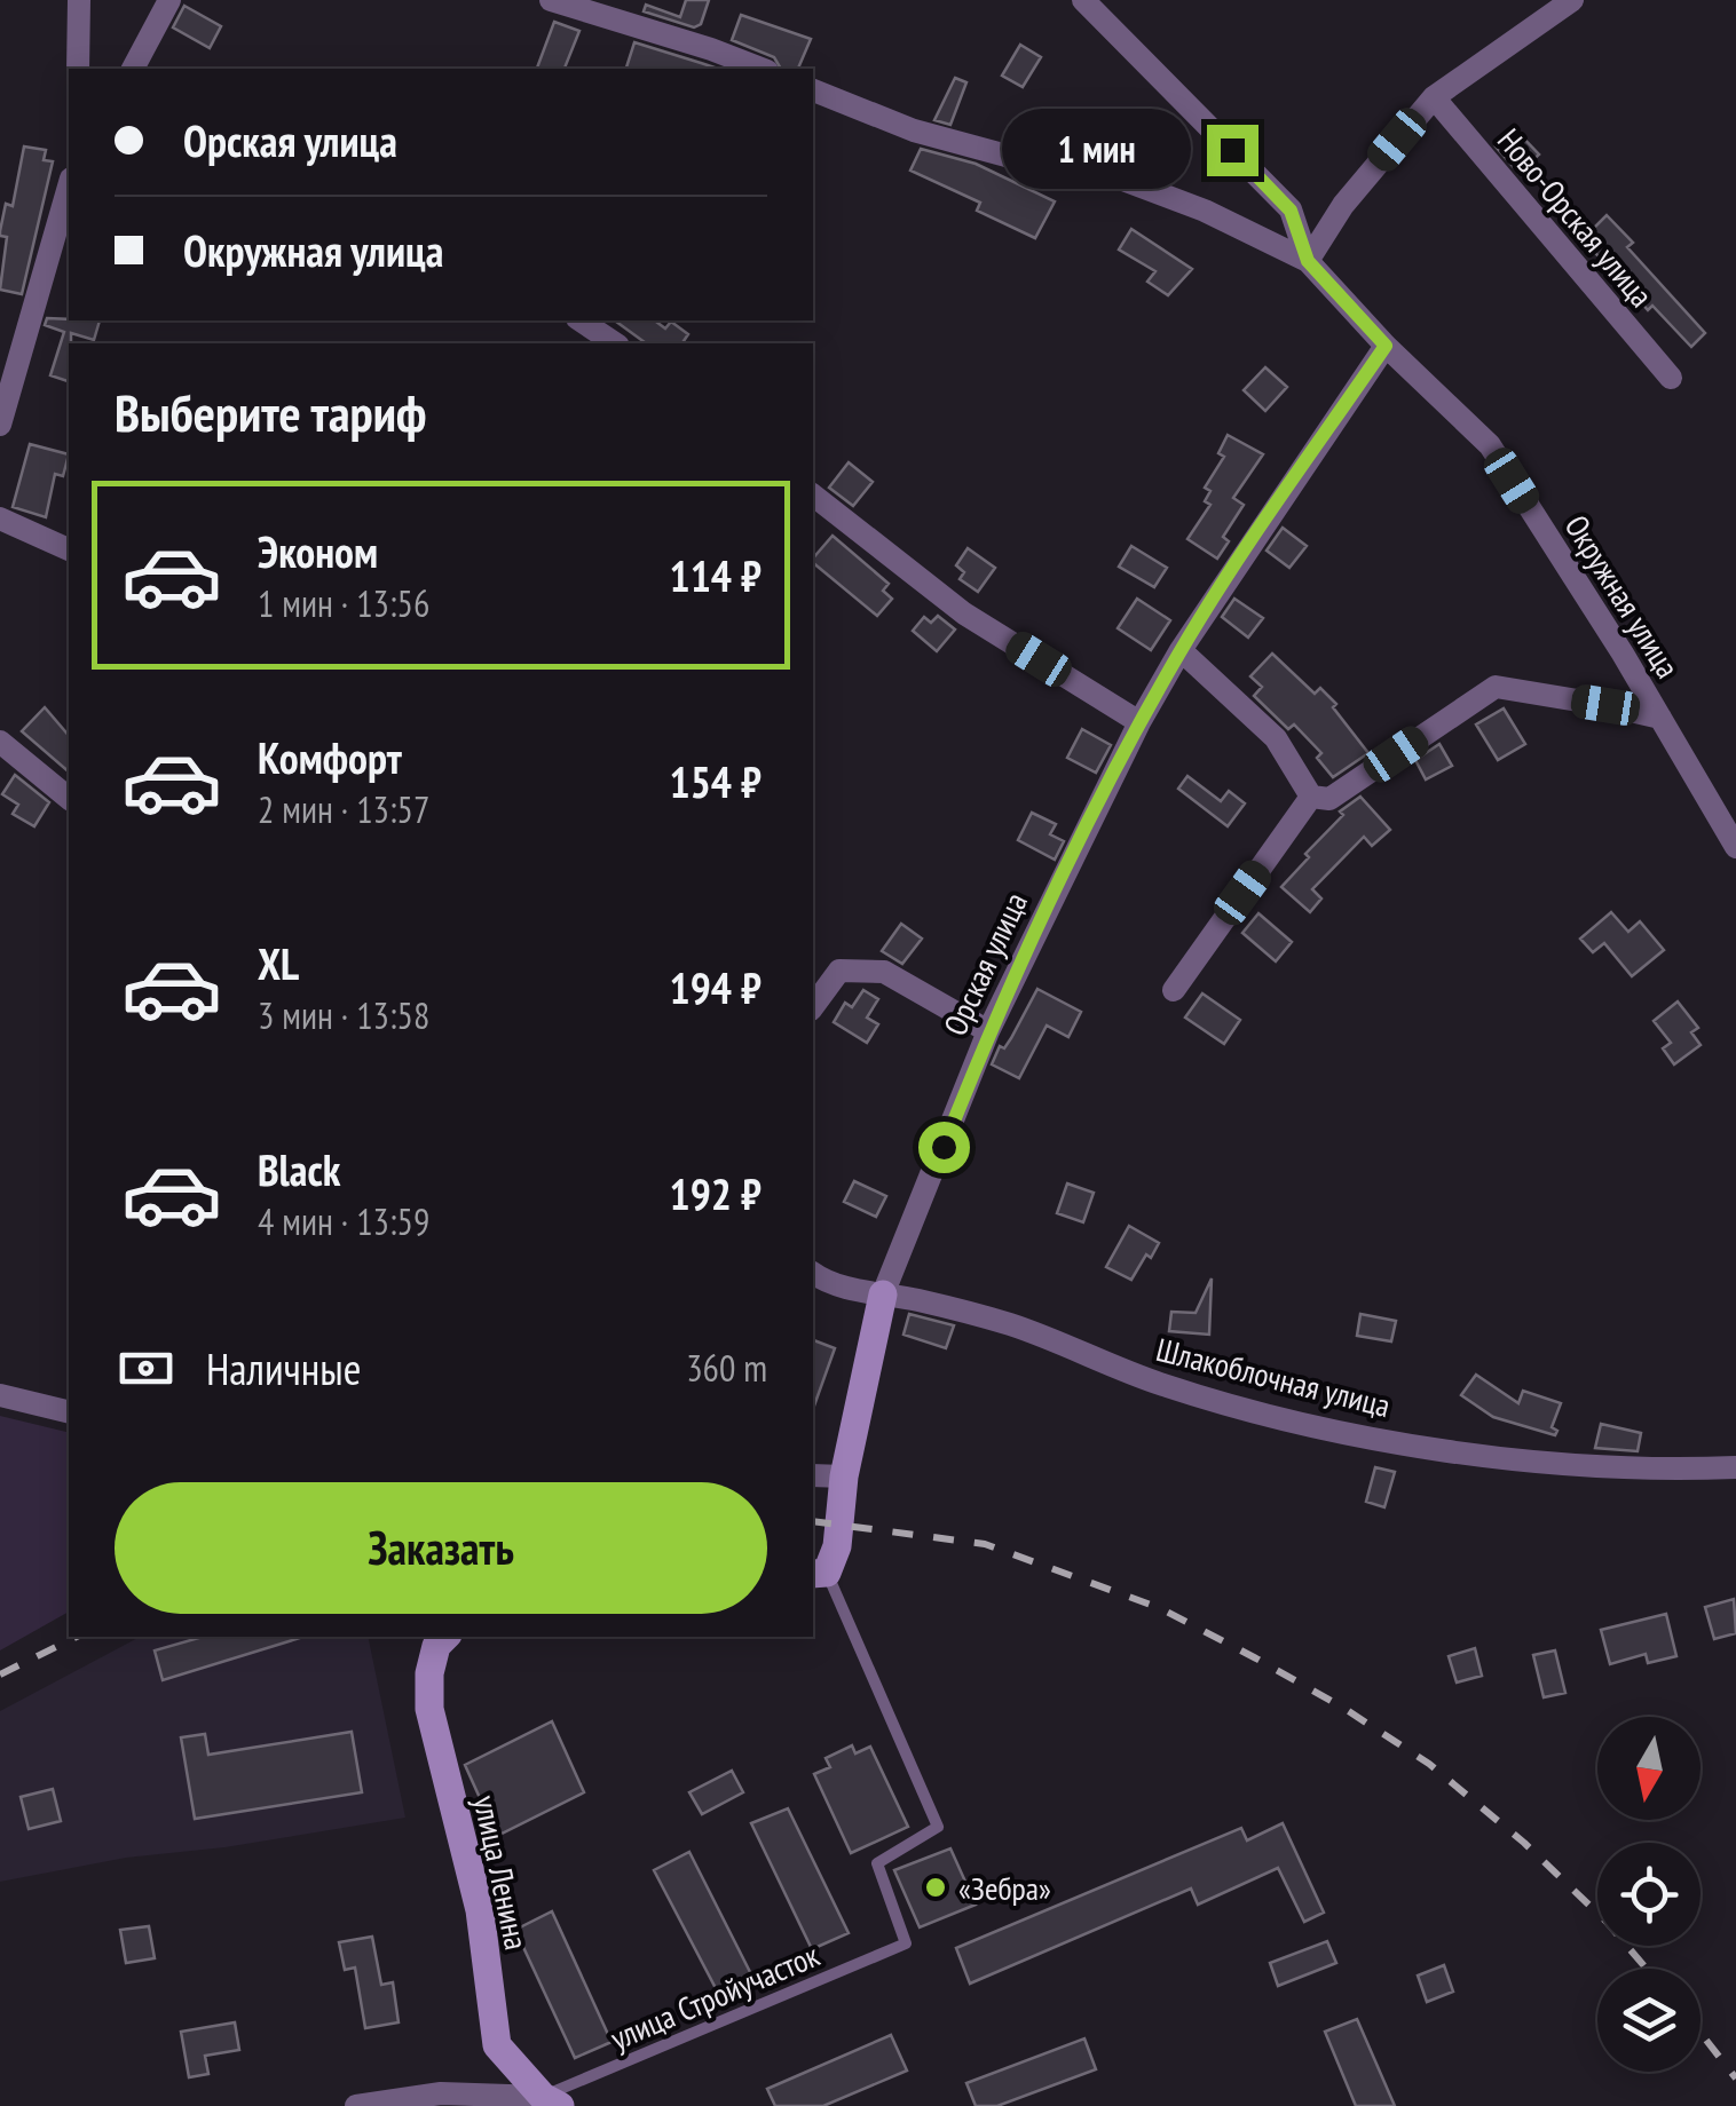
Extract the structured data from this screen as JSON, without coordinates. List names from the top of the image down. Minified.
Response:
{"streets":{"street":["Ново-Орская улица","Окружная улица","Орская улица","Шлакоблочная улица","улица Ленина"],"lane":["улица Стройучасток"]},"crossings":[["Окружная улица","Орская улица"],["Орская улица","Шлакоблочная улица"],["Орская улица","улица Стройучасток"],["улица Ленина","улица Стройучасток"]],"places":["«Зебра»"],"north":"bottom","page":{"banner":["Орская улица","Окружная улица"],"bubble":"1 мин","heading":"Выберите тариф","list":[{"name":"Эконом","note":"1 мин · 13:56","value":"114 ₽"},{"name":"Комфорт","note":"2 мин · 13:57","value":"154 ₽"},{"name":"XL","note":"3 мин · 13:58","value":"194 ₽"},{"name":"Black","note":"4 мин · 13:59","value":"192 ₽"}],"pay":["Наличные","360 m"],"buttons":"Заказать"}}
